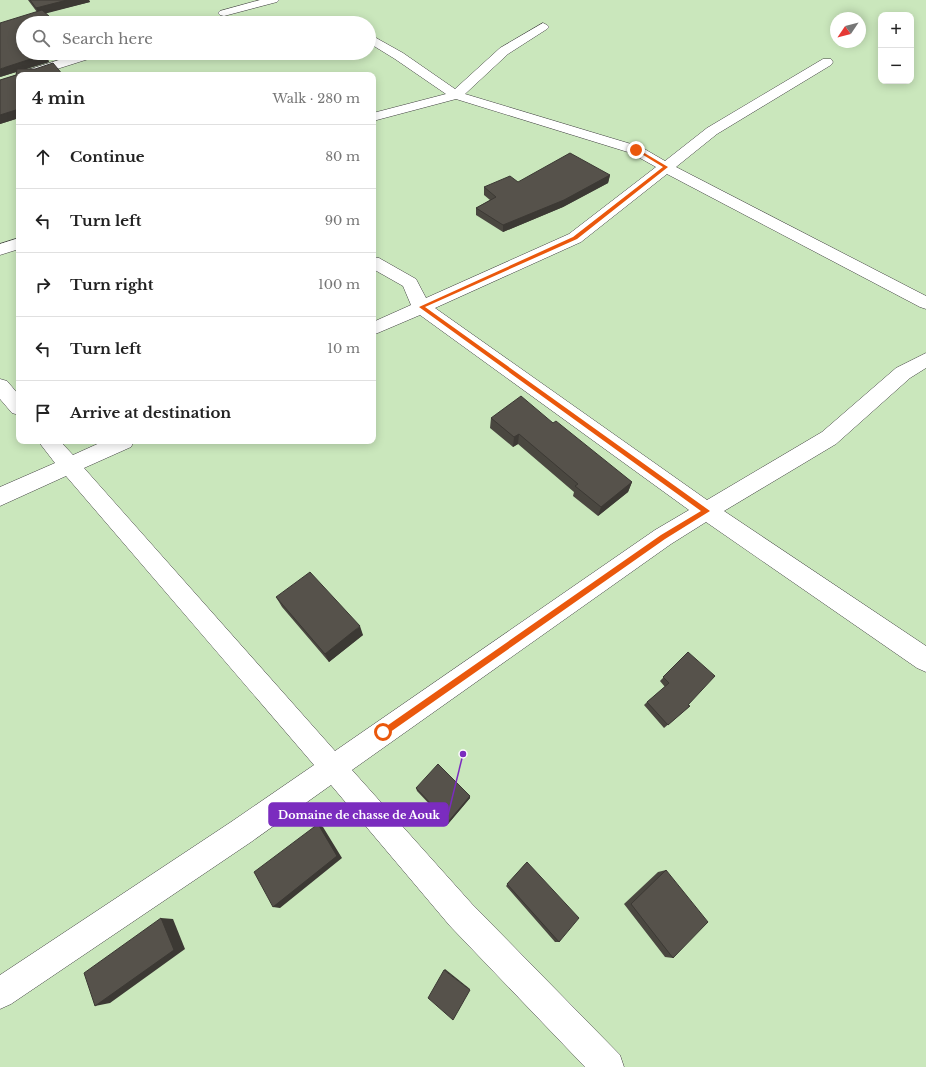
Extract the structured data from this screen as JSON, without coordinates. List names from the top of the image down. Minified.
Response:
{"places":["Domaine de chasse de Aouk"],"north":"bottom left","page":{"map_buttons":["+","−"],"search":"Search here","heading":["4 min","Walk · 280 m"],"list":[["Continue","80 m"],["Turn left","90 m"],["Turn right","100 m"],["Turn left","10 m"],"Arrive at destination"]}}
